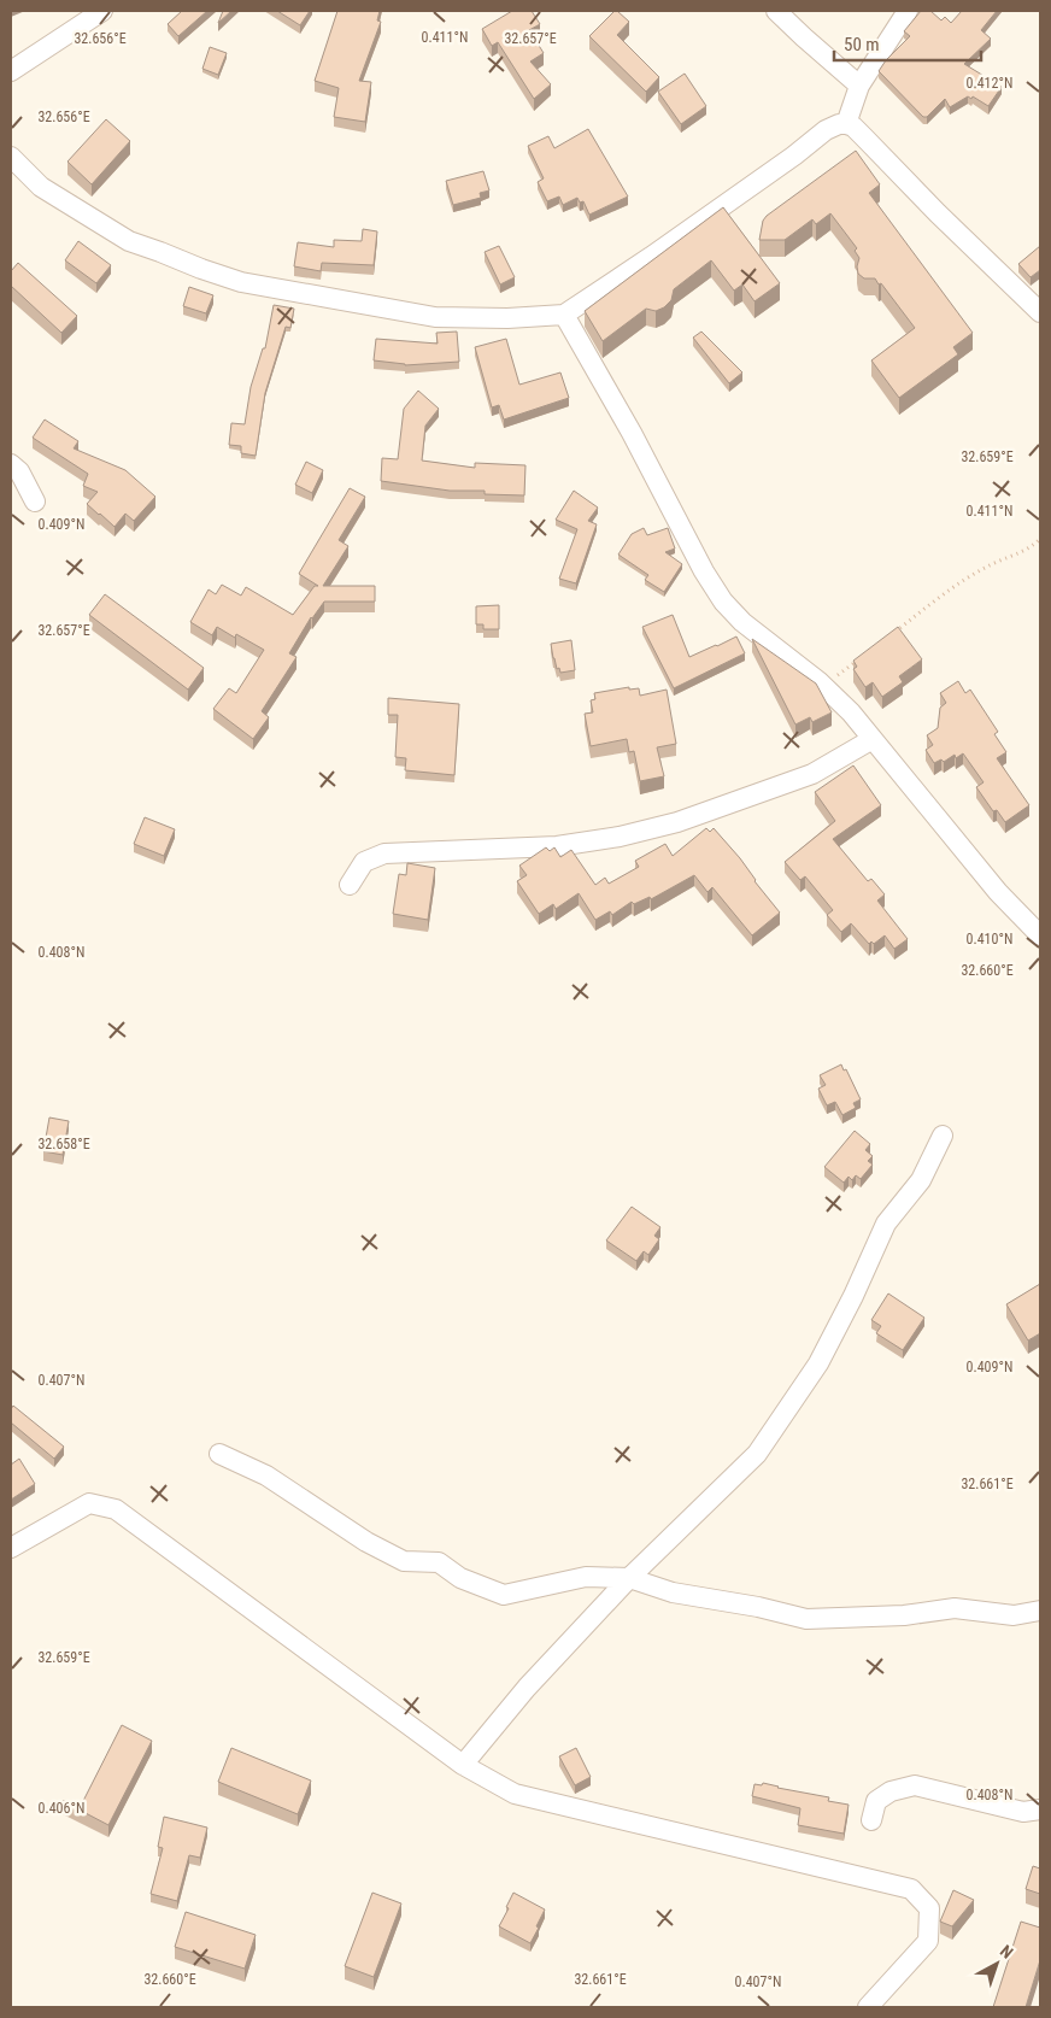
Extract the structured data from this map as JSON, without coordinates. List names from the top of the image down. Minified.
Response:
{"scale_bar":"50 m","north":"top right","coordinates":["0.411°N","32.656°E","32.657°E","0.412°N","32.659°E","0.409°N","0.410°N","0.408°N","32.660°E","32.658°E","0.407°N","32.661°E","0.406°N"]}
